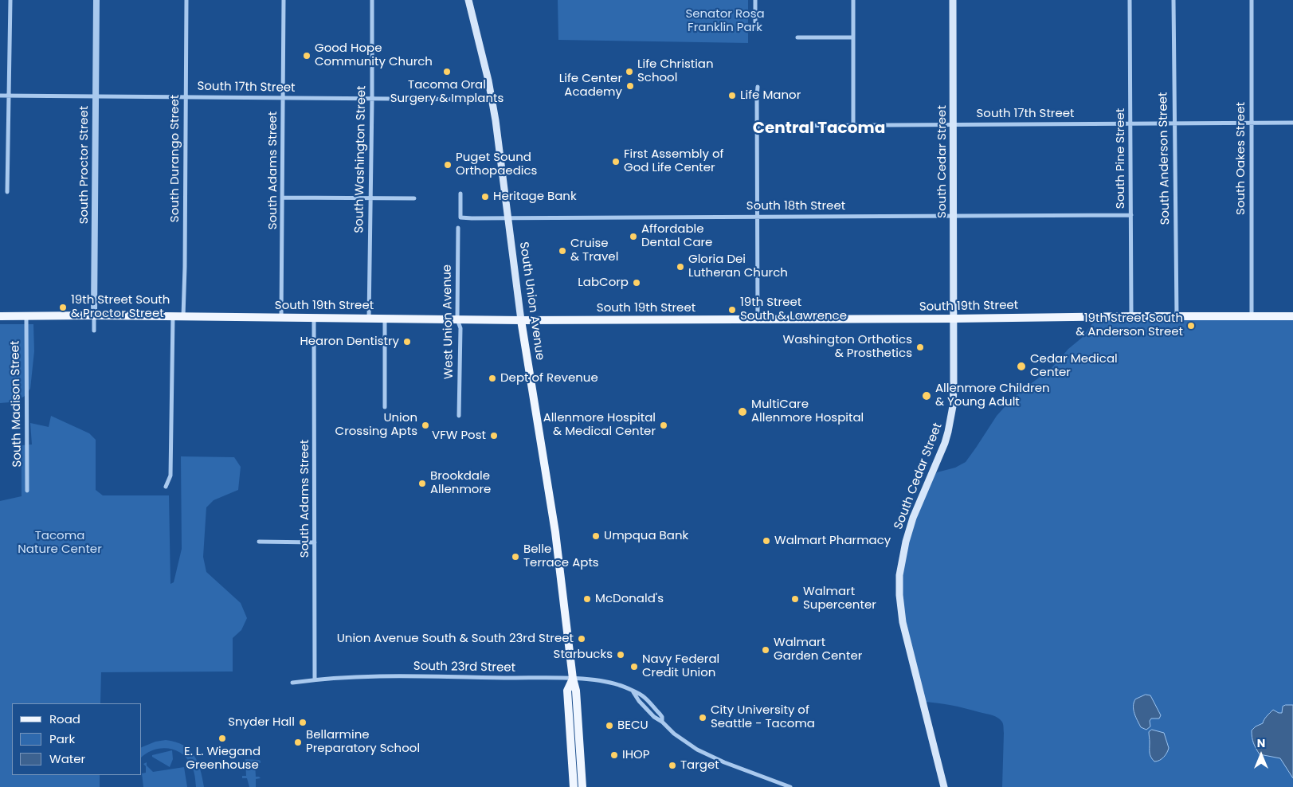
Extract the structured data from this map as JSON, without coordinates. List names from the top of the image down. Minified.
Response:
{"streets":{"main road":["South Cedar Street","South Union Avenue","South 19th Street"],"street":["South 17th Street","South Durango Street","South Pine Street","South Anderson Street","South Oakes Street","South Washington Street","South Proctor Street","South Adams Street","South 18th Street","West Union Avenue","South Madison Street","South 23rd Street"]},"crossings":[["South 17th Street","South Durango Street"],["South 17th Street","South Pine Street"],["South 17th Street","South Anderson Street"],["South 17th Street","South Oakes Street"],["South 17th Street","South Washington Street"],["South 17th Street","South Cedar Street"],["South 17th Street","South Proctor Street"],["South 17th Street","South Adams Street"],["South 17th Street","South Union Avenue"],["South Durango Street","South 19th Street"],["South Pine Street","South 18th Street"],["South Pine Street","South 19th Street"],["South Anderson Street","South 19th Street"],["South Oakes Street","South 19th Street"],["South Washington Street","South 19th Street"],["South Cedar Street","South 18th Street"],["South Cedar Street","South 19th Street"],["South Proctor Street","South 19th Street"],["South Adams Street","South 19th Street"],["South Adams Street","South 23rd Street"],["South 18th Street","South Union Avenue"],["South Union Avenue","South 19th Street"],["South Union Avenue","South 23rd Street"],["South 19th Street","West Union Avenue"],["South 19th Street","South Madison Street"]],"districts":["Central Tacoma"],"parks":["Senator Rosa Franklin Park","Tacoma Nature Center"],"places":["Good Hope Community Church","Tacoma Oral Surgery & Implants","Life Christian School","Life Center Academy","Life Manor","First Assembly of God Life Center","Puget Sound Orthopaedics","Heritage Bank","Affordable Dental Care","Cruise & Travel","Gloria Dei Lutheran Church","LabCorp","19th Street South & Proctor Street","19th Street South & Lawrence","19th Street South & Anderson Street","Hearon Dentistry","Washington Orthotics & Prosthetics","Cedar Medical Center","Dept of Revenue","Allenmore Children & Young Adult","MultiCare Allenmore Hospital","Union Crossing Apts","Allenmore Hospital & Medical Center","VFW Post","Brookdale Allenmore","Umpqua Bank","Walmart Pharmacy","Belle Terrace Apts","McDonald's","Walmart Supercenter","Union Avenue South & South 23rd Street","Walmart Garden Center","Starbucks","Navy Federal Credit Union","City University of Seattle - Tacoma","Snyder Hall","BECU","E. L. Wiegand Greenhouse","Bellarmine Preparatory School","IHOP","Target"],"legend":["Road","Park","Water"],"north":"top"}
